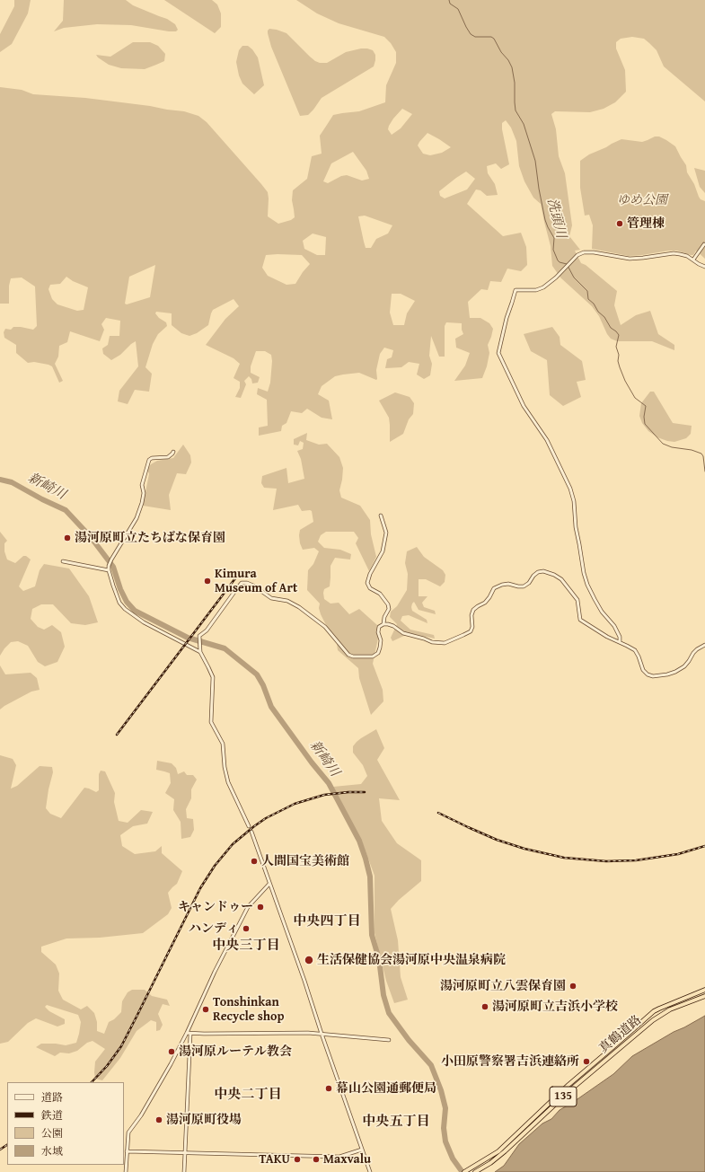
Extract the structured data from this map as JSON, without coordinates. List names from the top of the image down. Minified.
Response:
{"streets":{"highway":["真鶴道路","135"]},"districts":["中央四丁目","中央三丁目","中央二丁目","中央五丁目"],"water":["洗頭川","新崎川"],"parks":["ゆめ公園"],"places":["管理棟","湯河原町立たちばな保育園","Kimura Museum of Art","人間国宝美術館","キャンドゥー","ハンディ","生活保健協会湯河原中央温泉病院","湯河原町立八雲保育園","湯河原町立吉浜小学校","Tonshinkan Recycle shop","湯河原ルーテル教会","小田原警察署吉浜連絡所","幕山公園通郵便局","湯河原町役場","TAKU","Maxvalu"],"legend":["道路","鉄道","公園","水域"]}
